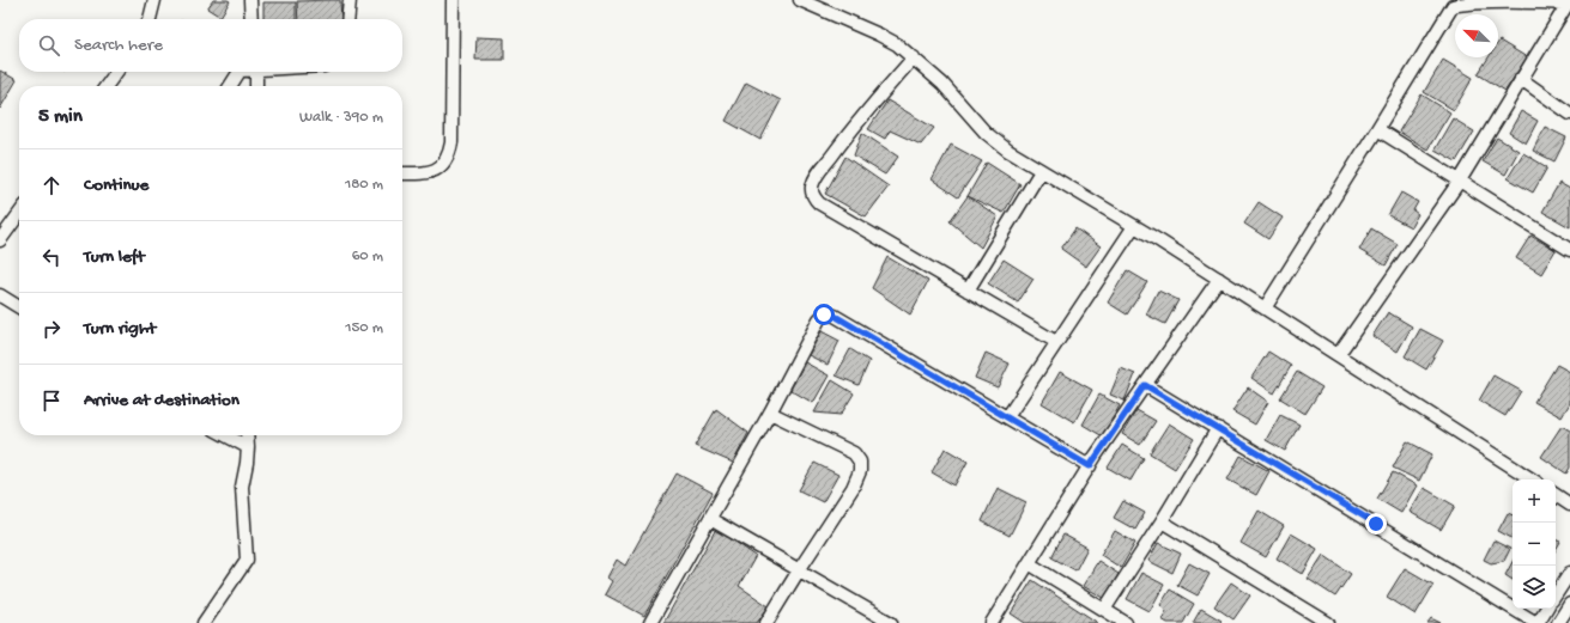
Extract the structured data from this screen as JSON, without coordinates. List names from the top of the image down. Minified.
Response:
{"north":"top left","page":{"search":"Search here","heading":["5 min","Walk · 390 m"],"list":[["Continue","180 m"],["Turn left","60 m"],["Turn right","150 m"],"Arrive at destination"],"map_buttons":["+","−"]}}
